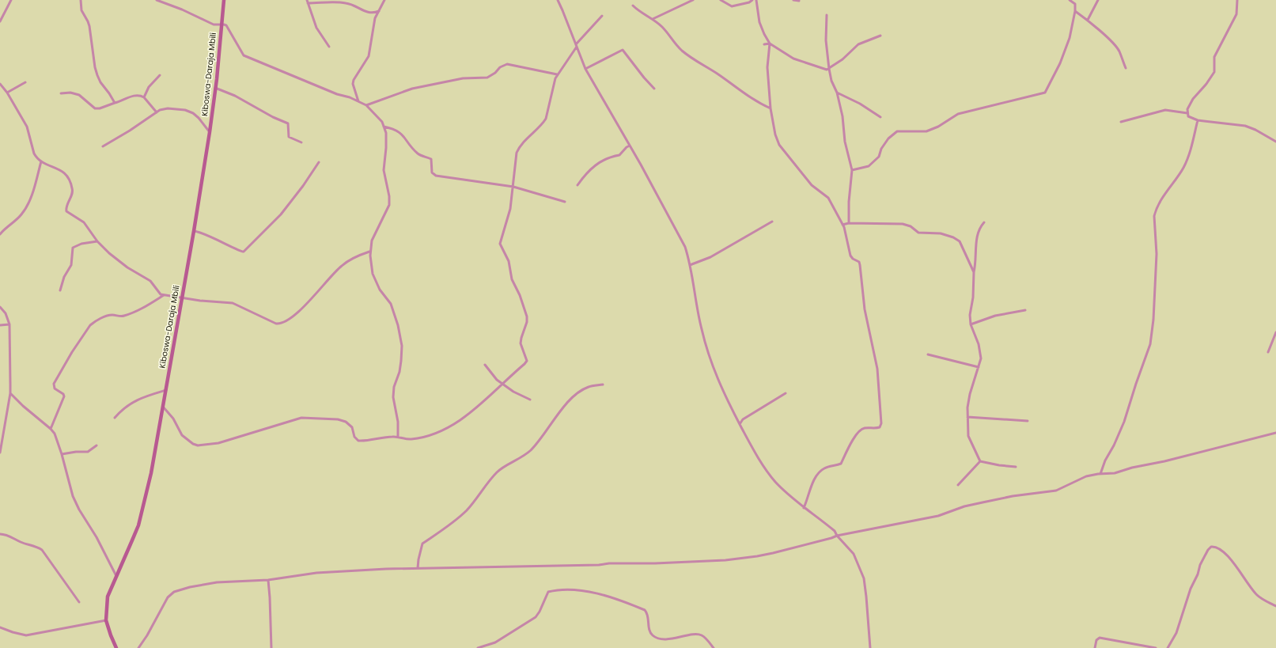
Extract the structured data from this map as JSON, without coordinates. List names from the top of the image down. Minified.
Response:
{"streets":{"main road":["Kiboswa-Daraja Mbili"]}}
